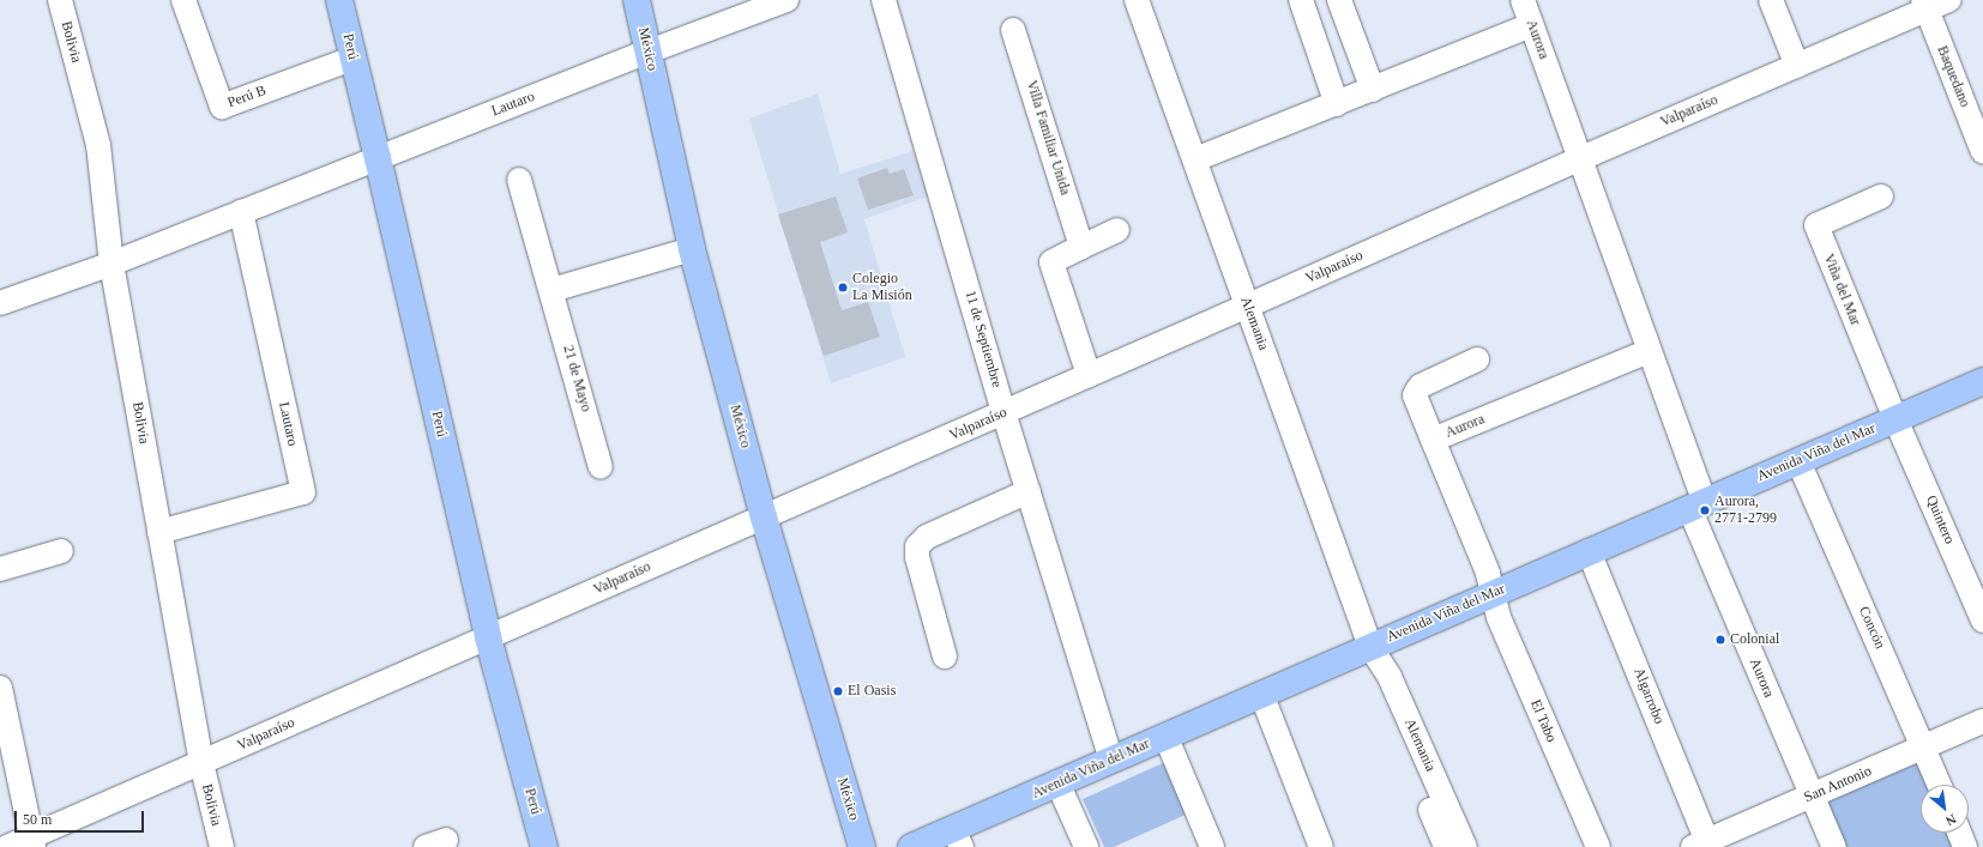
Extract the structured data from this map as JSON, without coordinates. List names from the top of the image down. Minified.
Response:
{"streets":{"main road":["Perú","México","Avenida Viña del Mar"],"street":["Aurora","Bolivia","Baquedano","Perú B","Lautaro","Valparaíso","Villa Familiar Unida","Viña del Mar","Alemania","11 de Septiembre","21 de Mayo","Quintero","Concón","Algarrobo","El Tabo","San Antonio"]},"crossings":[["Aurora","Valparaíso"],["Aurora","Avenida Viña del Mar"],["Aurora","El Tabo"],["Aurora","San Antonio"],["Bolivia","Lautaro"],["Bolivia","Valparaíso"],["Perú","Perú B"],["Perú","Lautaro"],["Perú","Valparaíso"],["México","Lautaro"],["México","Valparaíso"],["Baquedano","Valparaíso"],["Valparaíso","Alemania"],["Valparaíso","11 de Septiembre"],["Viña del Mar","Avenida Viña del Mar"],["Viña del Mar","Quintero"],["Alemania","Avenida Viña del Mar"],["11 de Septiembre","Avenida Viña del Mar"],["Avenida Viña del Mar","Quintero"],["Avenida Viña del Mar","Concón"],["Avenida Viña del Mar","Algarrobo"],["Avenida Viña del Mar","El Tabo"],["Concón","San Antonio"],["Algarrobo","San Antonio"]],"places":["Colegio La Misión","Aurora, 2771-2799","Colonial","El Oasis"],"scale_bar":"50 m","north":"bottom right"}
